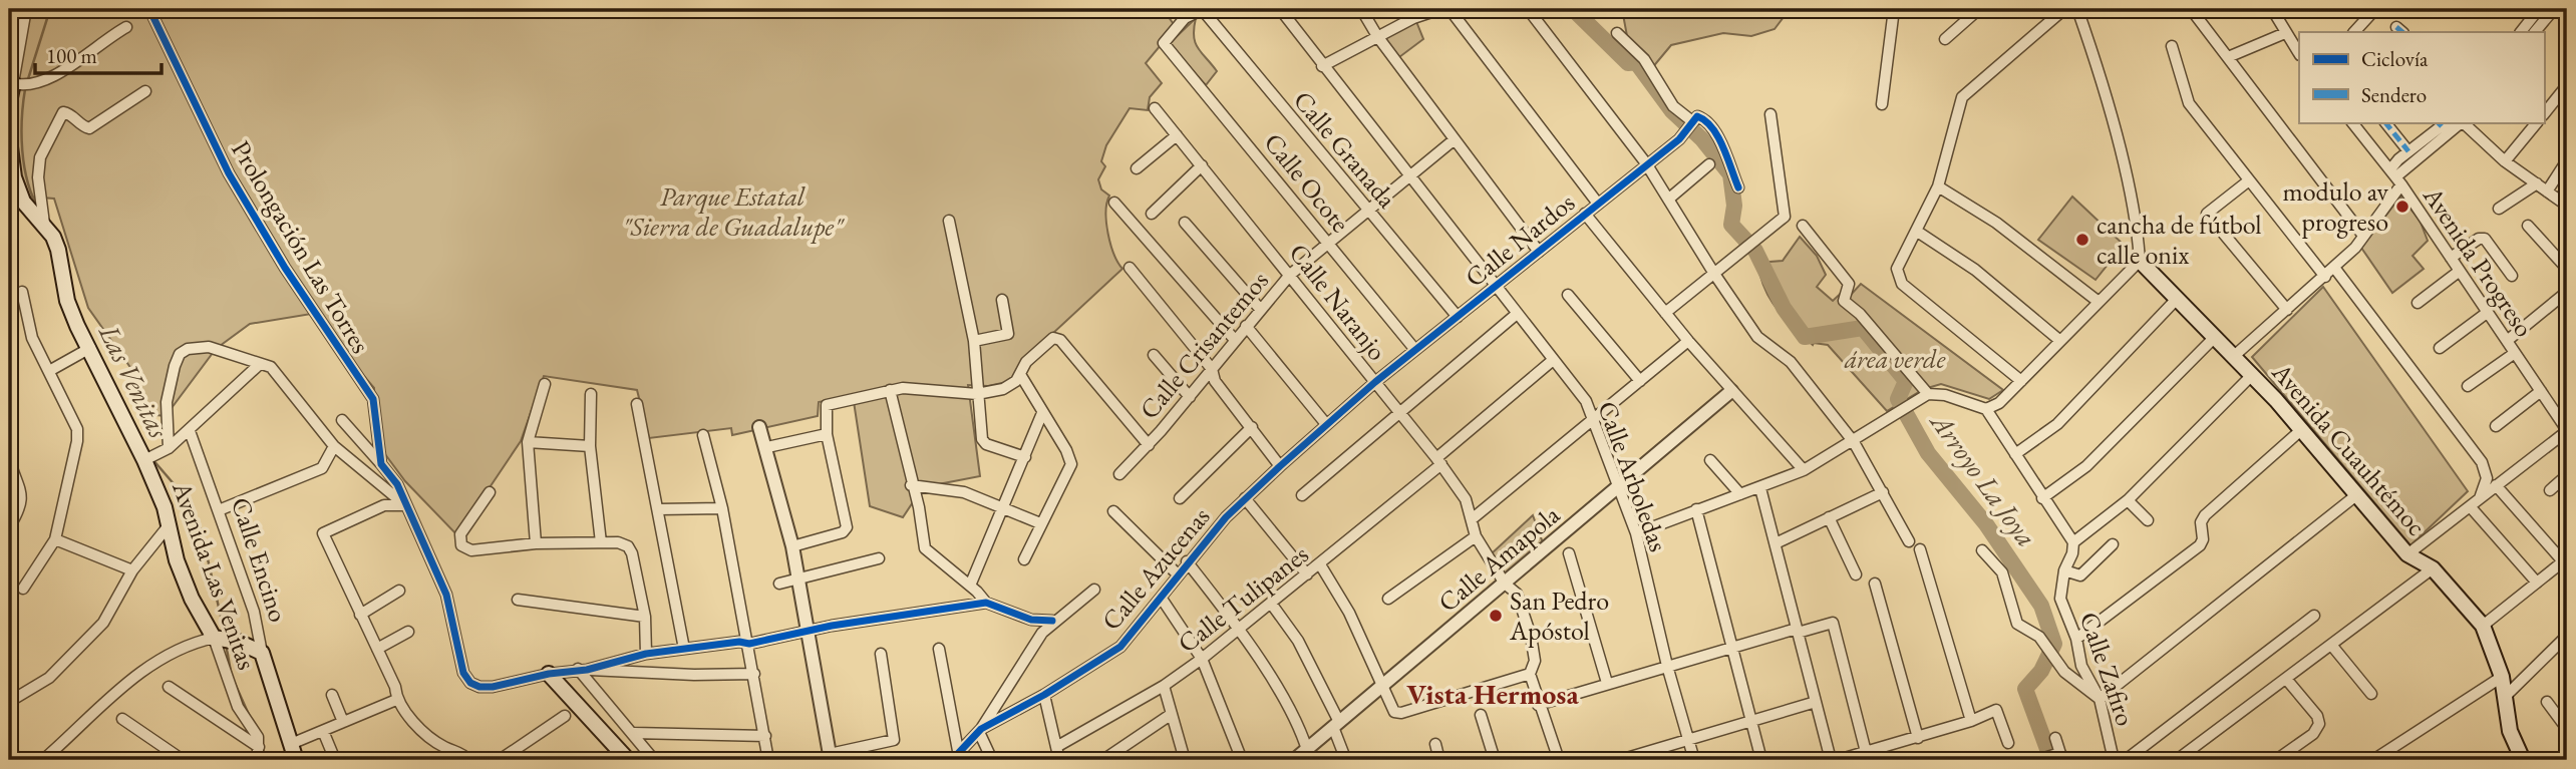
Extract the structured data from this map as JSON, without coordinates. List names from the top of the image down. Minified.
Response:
{"streets":{"main road":["Avenida Cuauhtémoc","Calle Encino","Avenida Las Venitas"],"street":["Calle Granada","Calle Ocote","Calle Nardos","Prolongación Las Torres","Avenida Progreso","Calle Naranjo","Calle Crisantemos","Calle Arboledas","Calle Amapola","Calle Azucenas","Calle Tulipanes","Calle Zafiro"]},"crossings":[["Calle Granada","Calle Ocote"],["Calle Granada","Calle Nardos"],["Calle Granada","Calle Crisantemos"],["Calle Ocote","Calle Nardos"],["Calle Ocote","Calle Crisantemos"],["Calle Nardos","Calle Naranjo"],["Calle Nardos","Calle Arboledas"],["Calle Nardos","Calle Azucenas"],["Calle Naranjo","Calle Crisantemos"],["Calle Naranjo","Calle Amapola"],["Calle Naranjo","Calle Azucenas"],["Calle Naranjo","Calle Tulipanes"],["Calle Crisantemos","Calle Arboledas"],["Calle Arboledas","Calle Amapola"],["Calle Arboledas","Calle Tulipanes"],["Calle Encino","Avenida Las Venitas"]],"districts":["Vista Hermosa"],"water":["Las Venitas","Arroyo La Joya"],"parks":["Parque Estatal \"Sierra de Guadalupe\"","área verde"],"places":["modulo av progreso","cancha de fútbol calle onix","San Pedro Apóstol"],"legend":["Ciclovía","Sendero"],"scale_bar":"100 m"}
